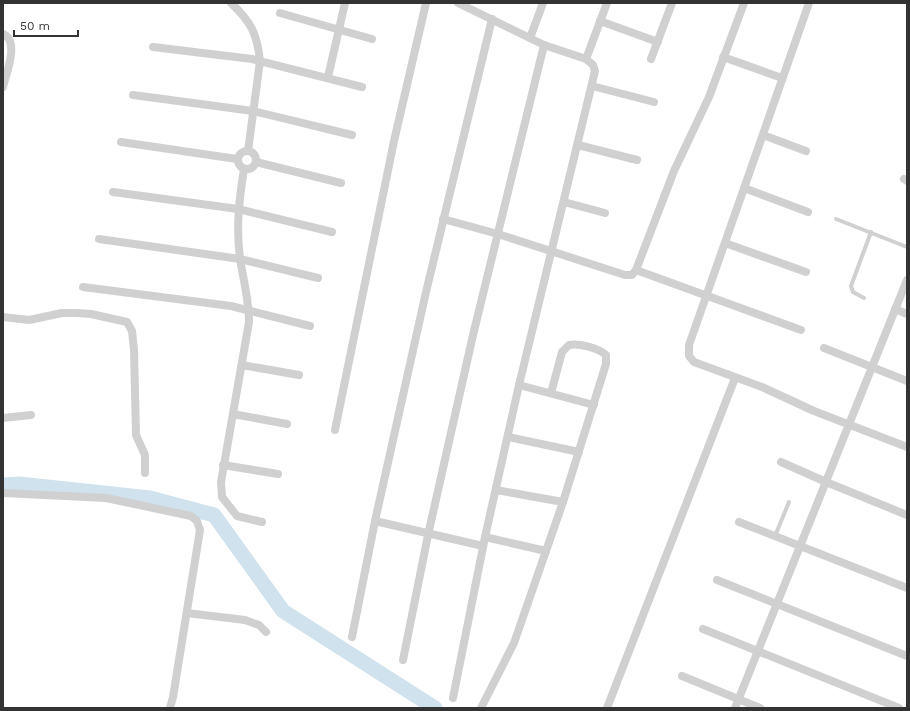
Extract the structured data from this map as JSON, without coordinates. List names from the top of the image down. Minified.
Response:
{"scale_bar":"50 m"}
